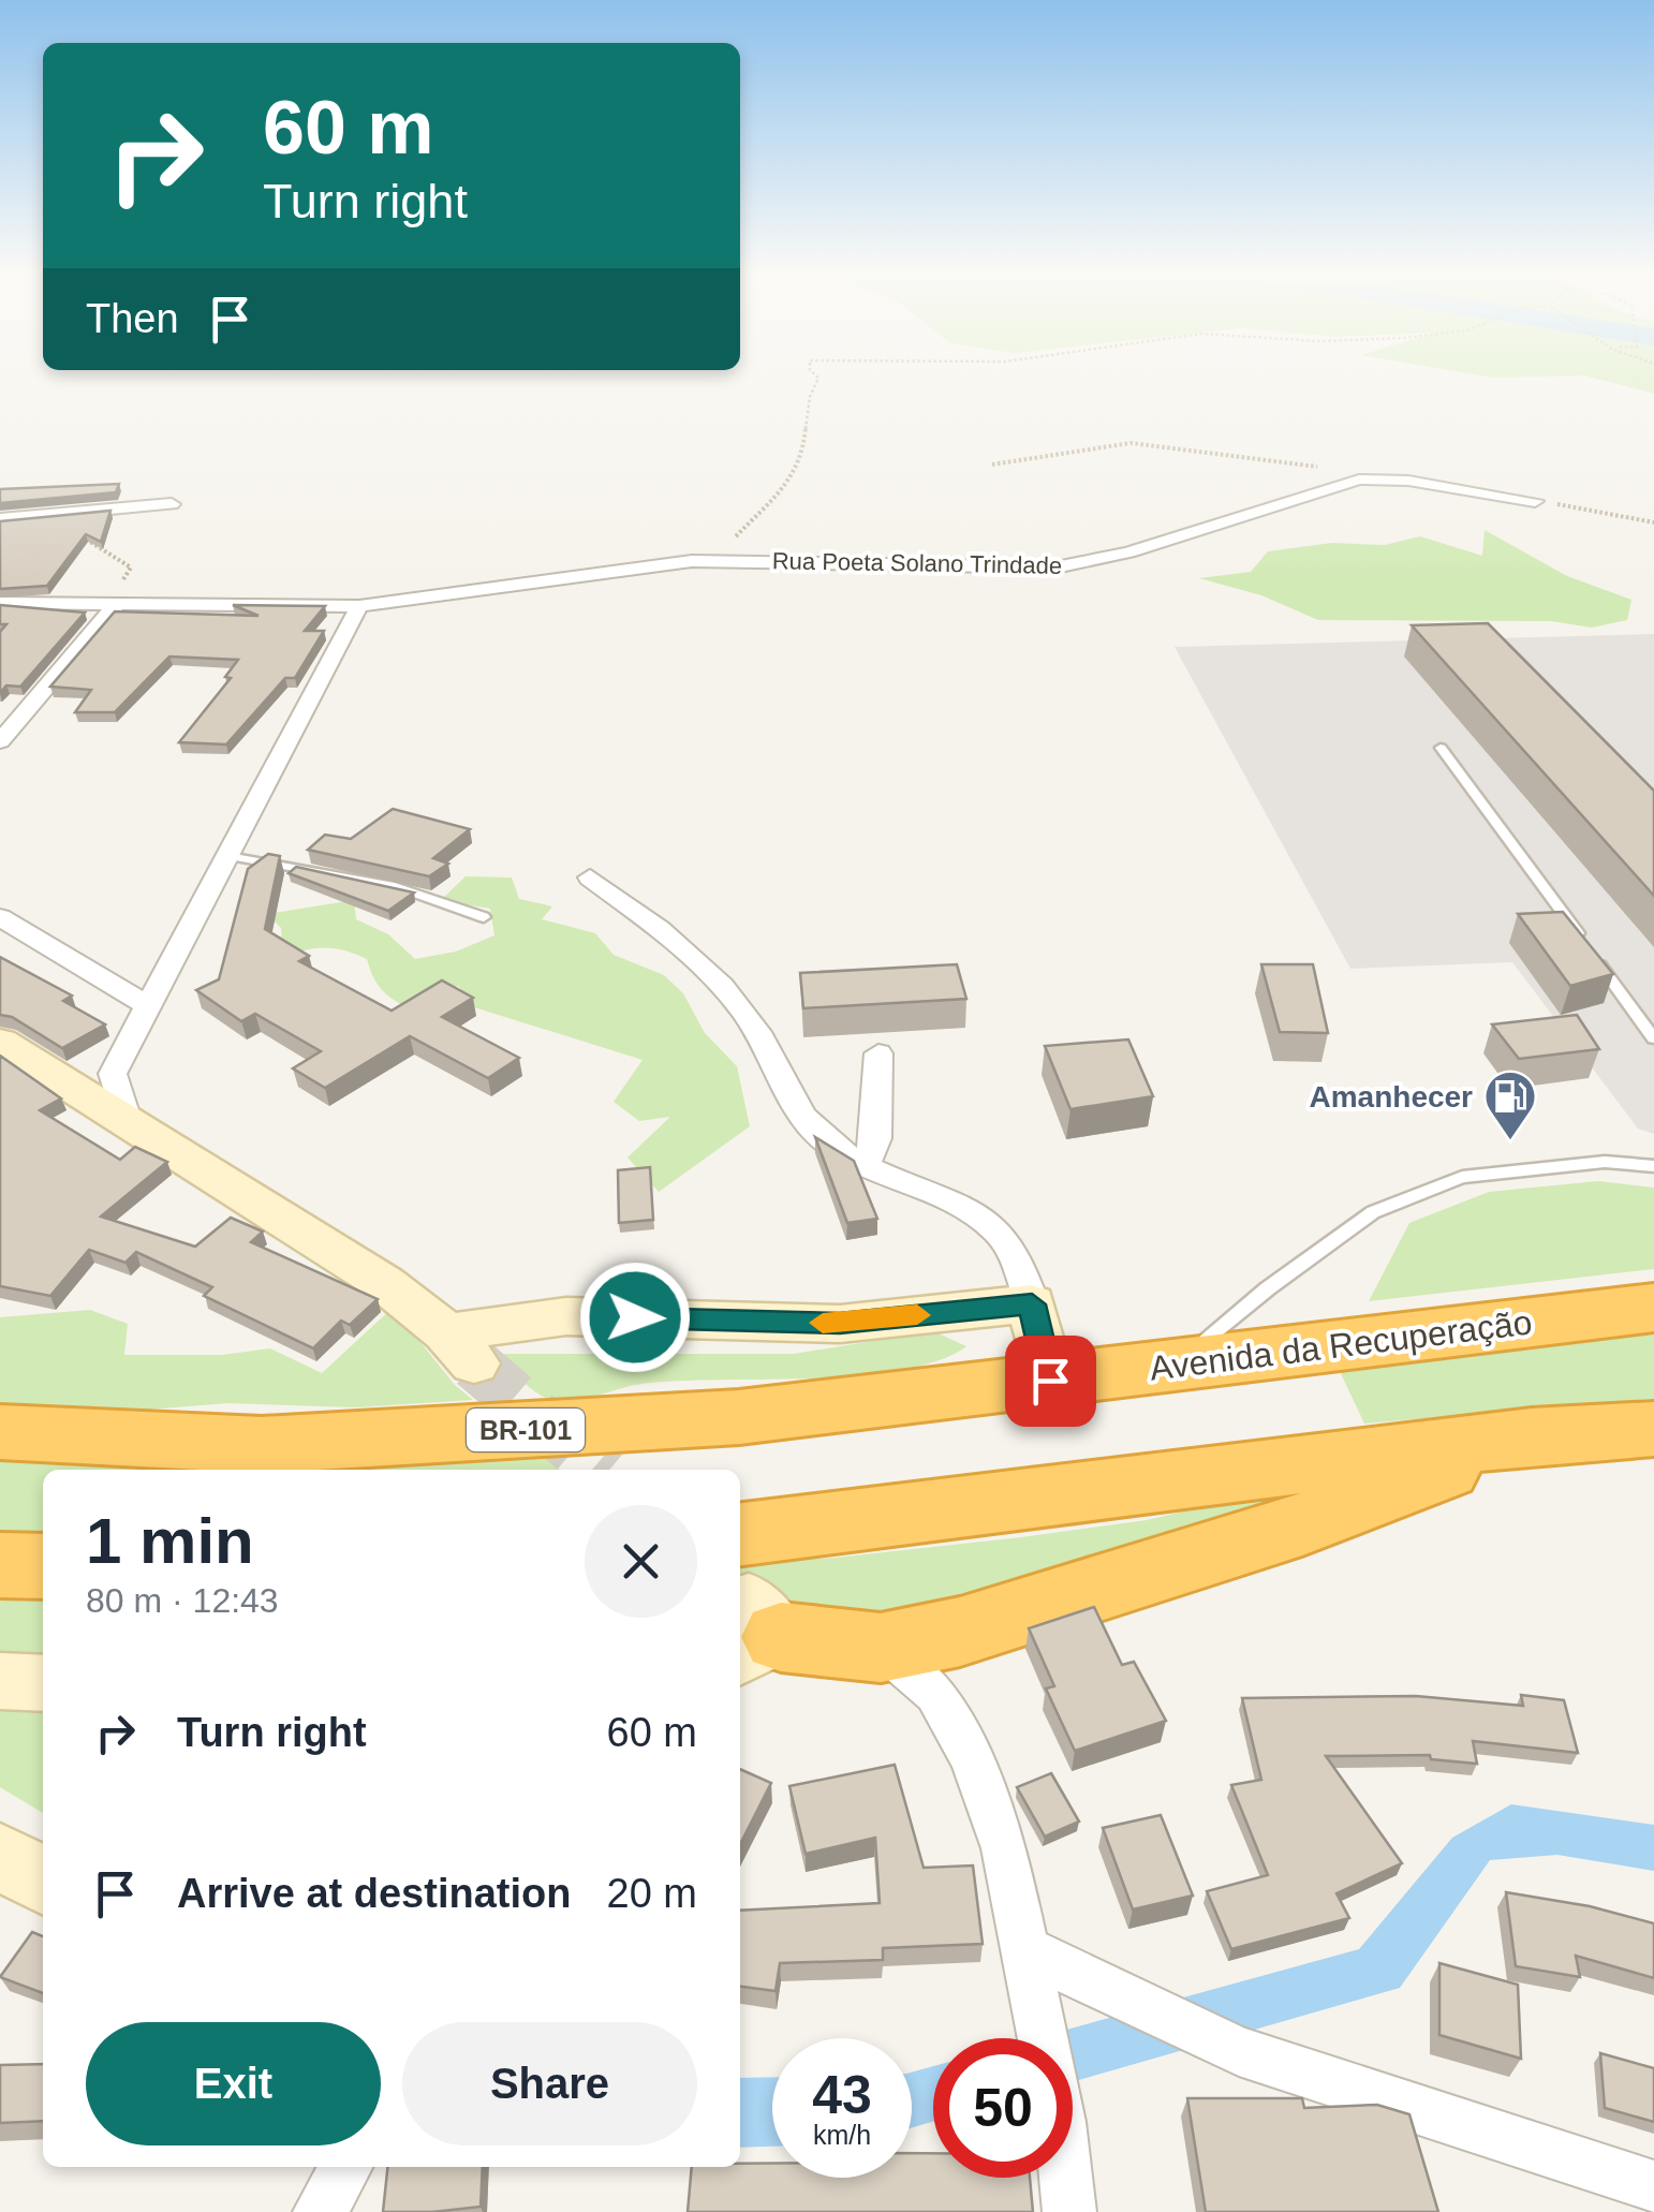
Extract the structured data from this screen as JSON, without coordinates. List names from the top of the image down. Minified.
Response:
{"streets":{"highway":["Avenida da Recuperação","BR-101"],"street":["Rua Poeta Solano Trindade"]},"places":{"fuel station":["Amanhecer"]},"page":{"turn":["60 m","Turn right"],"then":"Then","heading":["1 min","80 m · 12:43"],"list":[{"name":"Turn right","value":"60 m"},{"name":"Arrive at destination","value":"20 m"}],"buttons":["Exit","Share"],"speed":"43 km/h","limit":"50"}}
